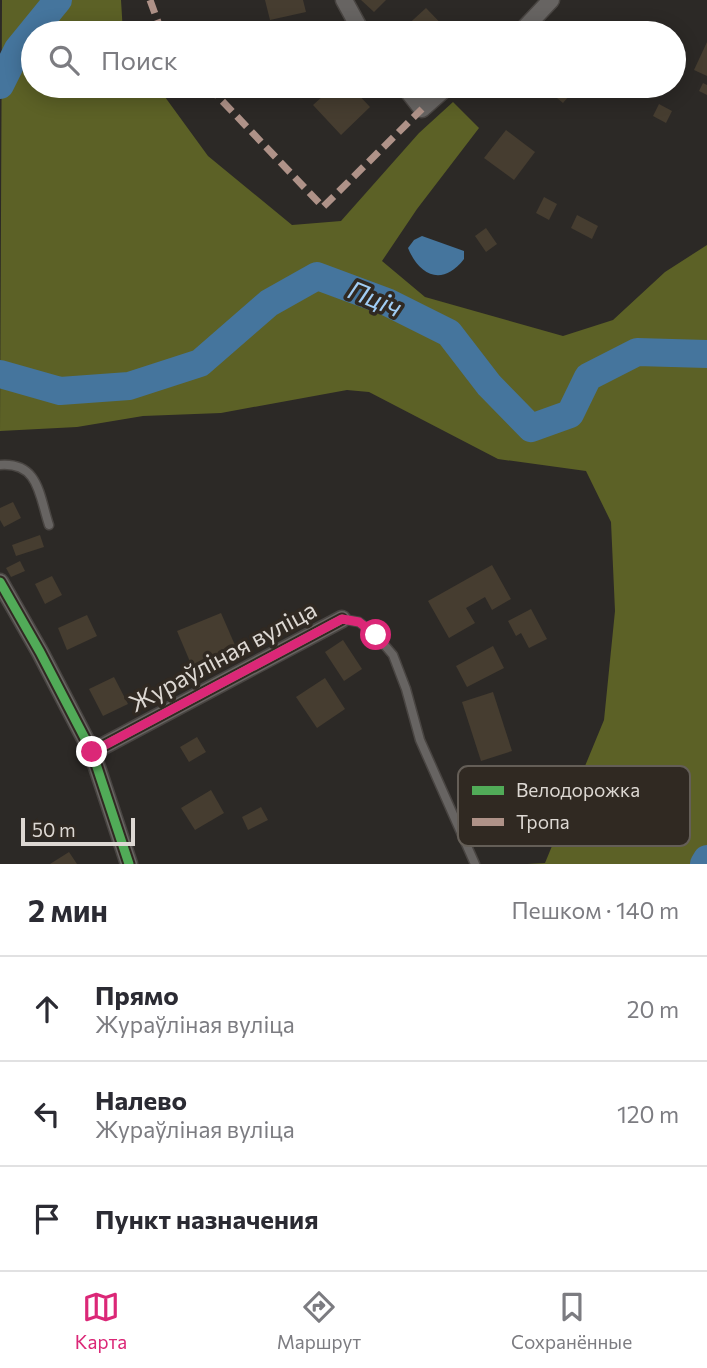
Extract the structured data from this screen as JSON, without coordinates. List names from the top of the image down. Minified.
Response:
{"streets":{"street":["Жураўліная вуліца"]},"water":["Пціч"],"legend":["Велодорожка","Тропа"],"scale_bar":"50 m","page":{"search":"Поиск","scale":"50 m","heading":["2 мин","Пешком · 140 m"],"list":[["Прямо","Жураўліная вуліца","20 m"],["Налево","Жураўліная вуліца","120 m"],"Пункт назначения"],"nav":["Карта","Маршрут","Сохранённые"]}}
